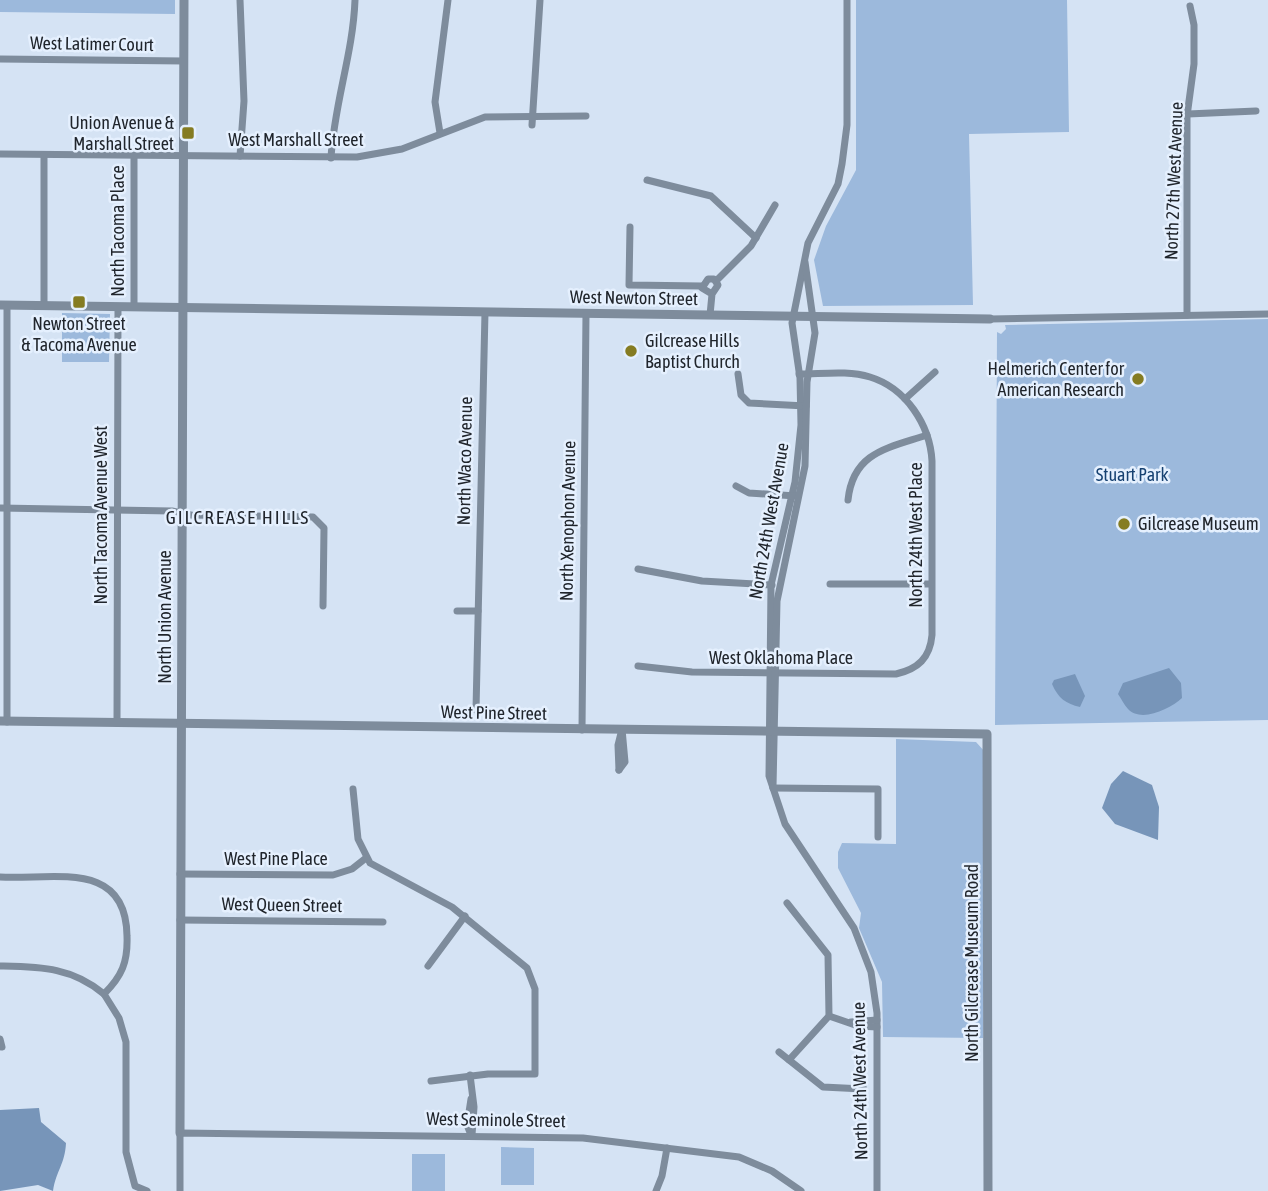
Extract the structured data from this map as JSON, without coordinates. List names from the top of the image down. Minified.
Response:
{"streets":{"street":["West Latimer Court","West Marshall Street","North 27th West Avenue","North Tacoma Place","West Newton Street","North Waco Avenue","North Tacoma Avenue West","North Xenophon Avenue","North 24th West Avenue","North 24th West Place","North Union Avenue","West Oklahoma Place","West Pine Street","West Pine Place","West Queen Street","North Gilcrease Museum Road","West Seminole Street"]},"crossings":[["West Latimer Court","North Union Avenue"],["West Marshall Street","North Tacoma Place"],["West Marshall Street","North Union Avenue"],["North 27th West Avenue","West Newton Street"],["North Tacoma Place","West Newton Street"],["West Newton Street","North Waco Avenue"],["West Newton Street","North Tacoma Avenue West"],["West Newton Street","North Xenophon Avenue"],["West Newton Street","North 24th West Avenue"],["West Newton Street","North Union Avenue"],["North Tacoma Avenue West","West Pine Street"],["North Xenophon Avenue","West Pine Street"],["North 24th West Avenue","North 24th West Place"],["North 24th West Avenue","West Oklahoma Place"],["North 24th West Avenue","West Pine Street"],["North 24th West Place","West Oklahoma Place"],["North Union Avenue","West Pine Street"],["North Union Avenue","West Pine Place"],["North Union Avenue","West Queen Street"],["North Union Avenue","West Seminole Street"],["West Pine Street","North Gilcrease Museum Road"]],"districts":["GILCREASE HILLS"],"parks":["Stuart Park"],"places":{"transit":["Union Avenue & Marshall Street","Newton Street & Tacoma Avenue"],"other":["Gilcrease Hills Baptist Church","Helmerich Center for American Research","Gilcrease Museum"]}}
